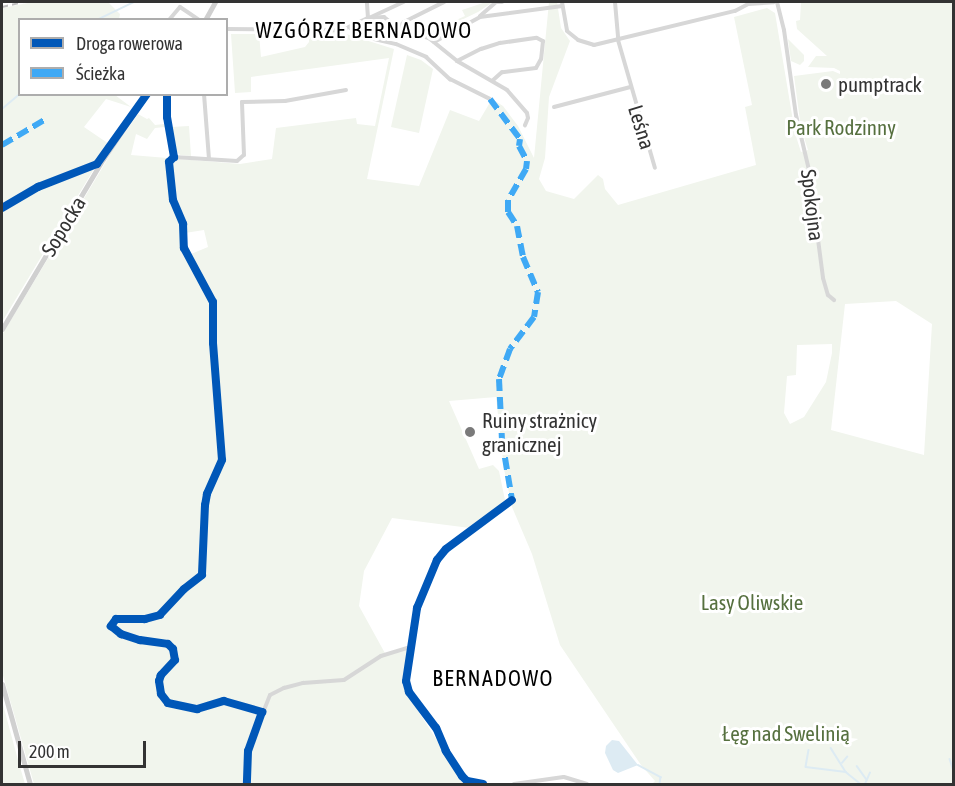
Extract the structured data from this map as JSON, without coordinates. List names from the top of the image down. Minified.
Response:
{"streets":{"main road":["Sopocka"],"street":["Leśna","Spokojna"]},"districts":["WZGÓRZE BERNADOWO","BERNADOWO"],"parks":["Park Rodzinny","Lasy Oliwskie","Łęg nad Swelinią"],"places":["pumptrack","Ruiny strażnicy granicznej"],"legend":["Droga rowerowa","Ścieżka"],"scale_bar":"200 m"}
